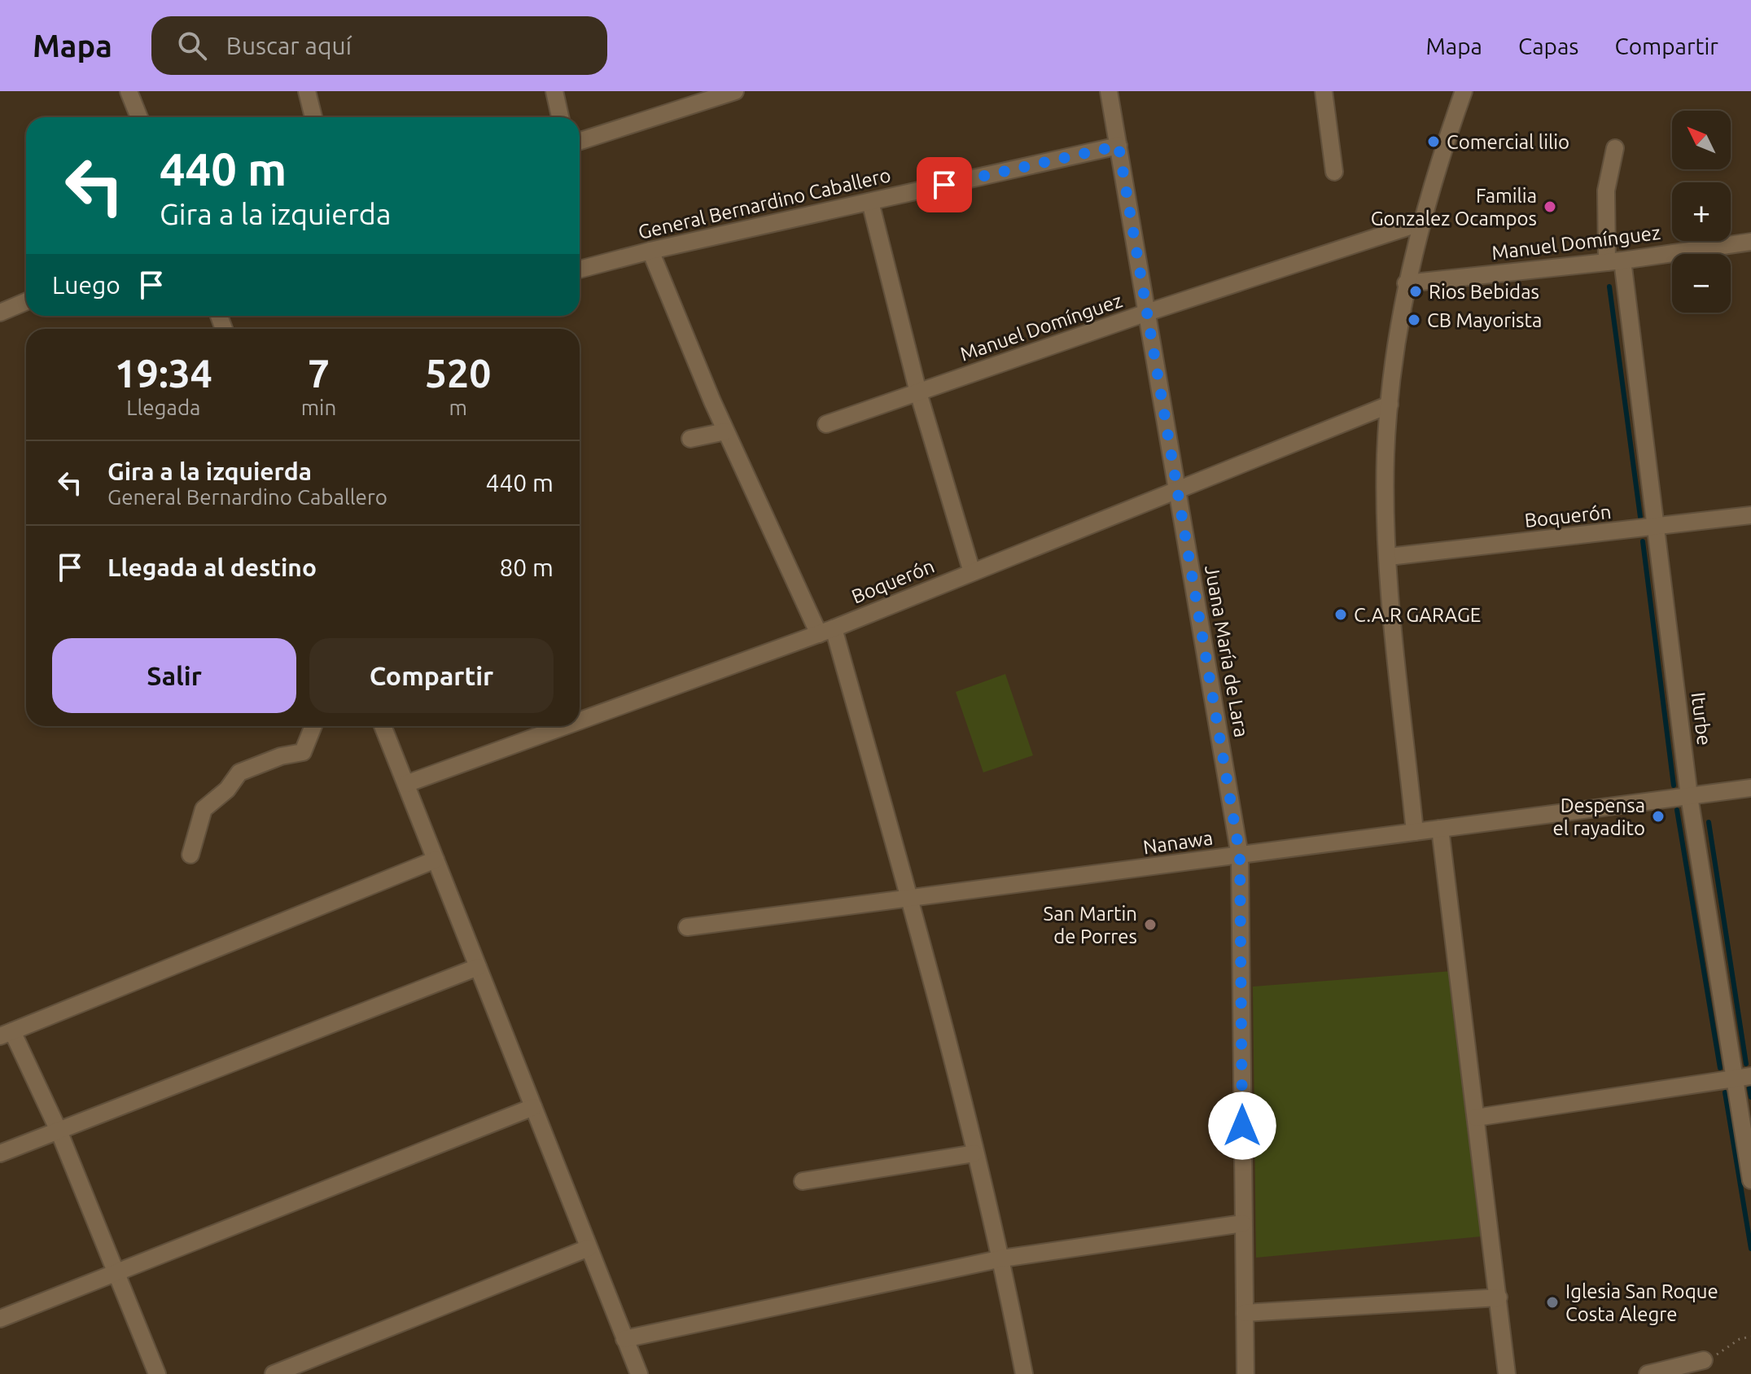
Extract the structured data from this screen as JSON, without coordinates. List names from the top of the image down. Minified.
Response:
{"streets":{"street":["General Bernardino Caballero","Manuel Domínguez","Boquerón","Juana María de Lara","Iturbe","Nanawa"]},"crossings":[["General Bernardino Caballero","Juana María de Lara"],["Manuel Domínguez","Juana María de Lara"],["Manuel Domínguez","Iturbe"],["Boquerón","Juana María de Lara"],["Boquerón","Iturbe"],["Juana María de Lara","Nanawa"],["Iturbe","Nanawa"]],"places":["Comercial lilio","Familia Gonzalez Ocampos","Rios Bebidas","CB Mayorista","C.A.R GARAGE","Despensa el rayadito","San Martin de Porres","Iglesia San Roque Costa Alegre"],"north":"top left","page":{"header":"Mapa","search":"Buscar aquí","nav":["Mapa","Capas","Compartir"],"map_buttons":["+","−"],"turn":["440 m","Gira a la izquierda"],"then":"Luego","eta":["19:34","Llegada","7","min","520","m"],"list":[{"name":"Gira a la izquierda","note":"General Bernardino Caballero","value":"440 m"},{"name":"Llegada al destino","value":"80 m"}],"buttons":["Salir","Compartir"]}}
